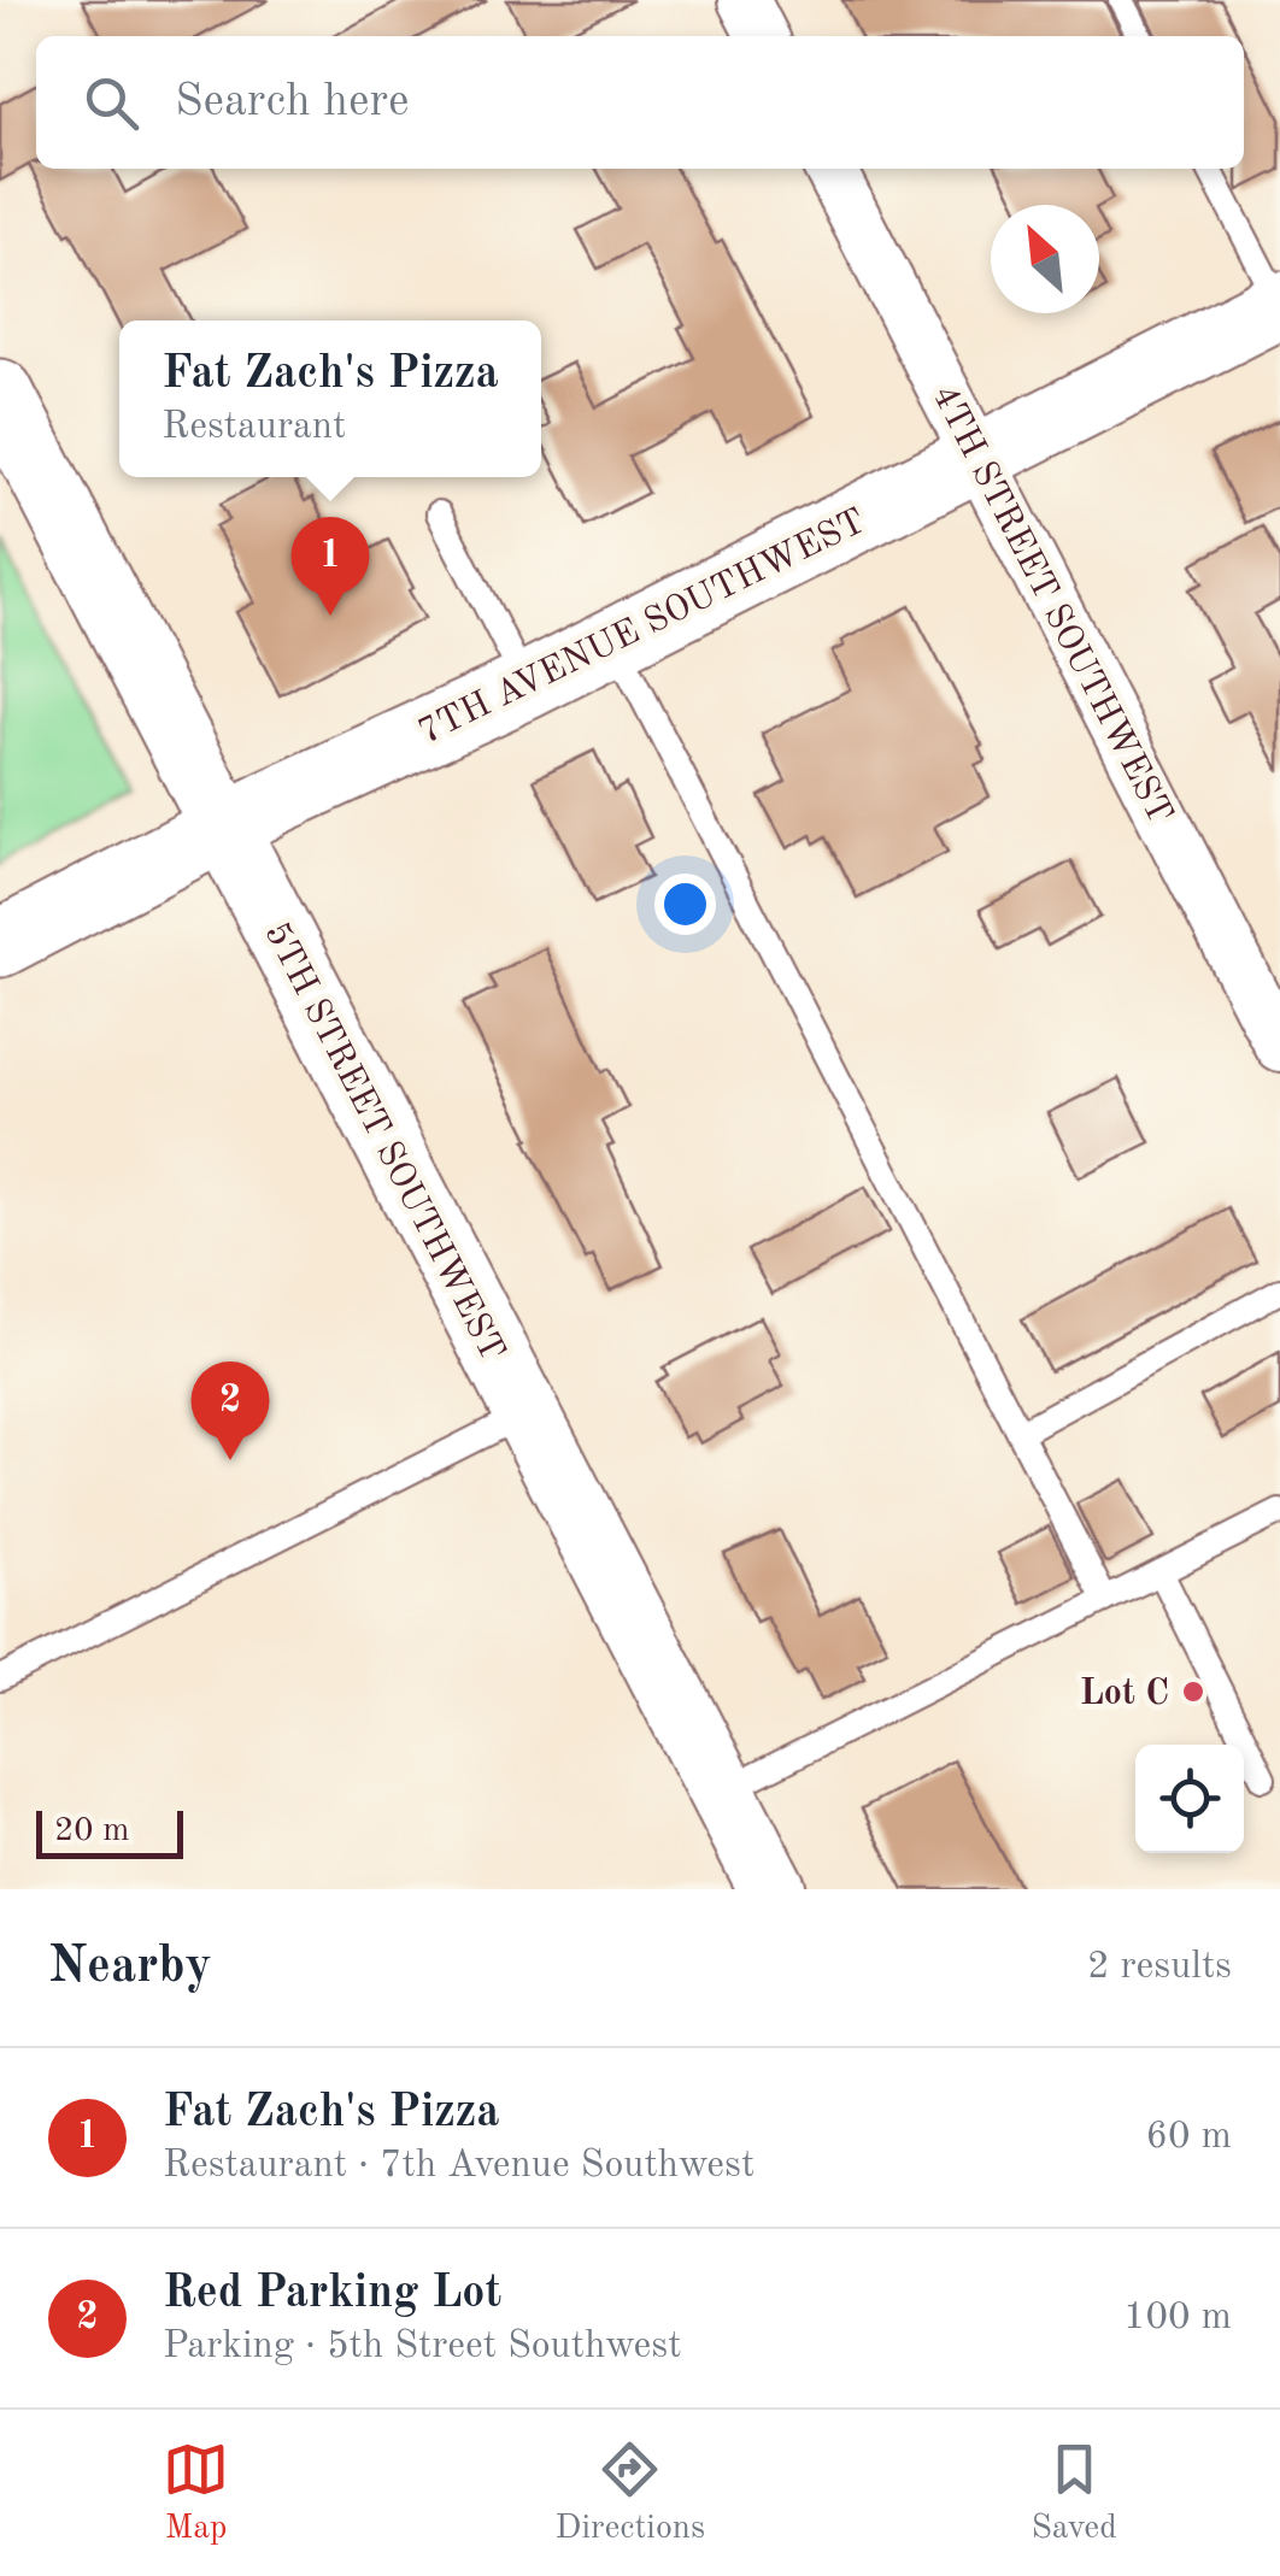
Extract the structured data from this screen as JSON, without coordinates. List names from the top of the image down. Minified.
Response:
{"streets":{"main road":["7TH AVENUE SOUTHWEST","5TH STREET SOUTHWEST"],"street":["4TH STREET SOUTHWEST"]},"crossings":[["4TH STREET SOUTHWEST","7TH AVENUE SOUTHWEST"],["7TH AVENUE SOUTHWEST","5TH STREET SOUTHWEST"]],"places":["Lot C"],"scale_bar":"20 m","north":"top left","page":{"search":"Search here","popup":["Fat Zach's Pizza","Restaurant"],"pins":["1","2"],"scale":"20 m","heading":["Nearby","2 results"],"list":[{"mark":"1","name":"Fat Zach's Pizza","note":"Restaurant · 7th Avenue Southwest","value":"60 m"},{"mark":"2","name":"Red Parking Lot","note":"Parking · 5th Street Southwest","value":"100 m"}],"nav":["Map","Directions","Saved"]}}
